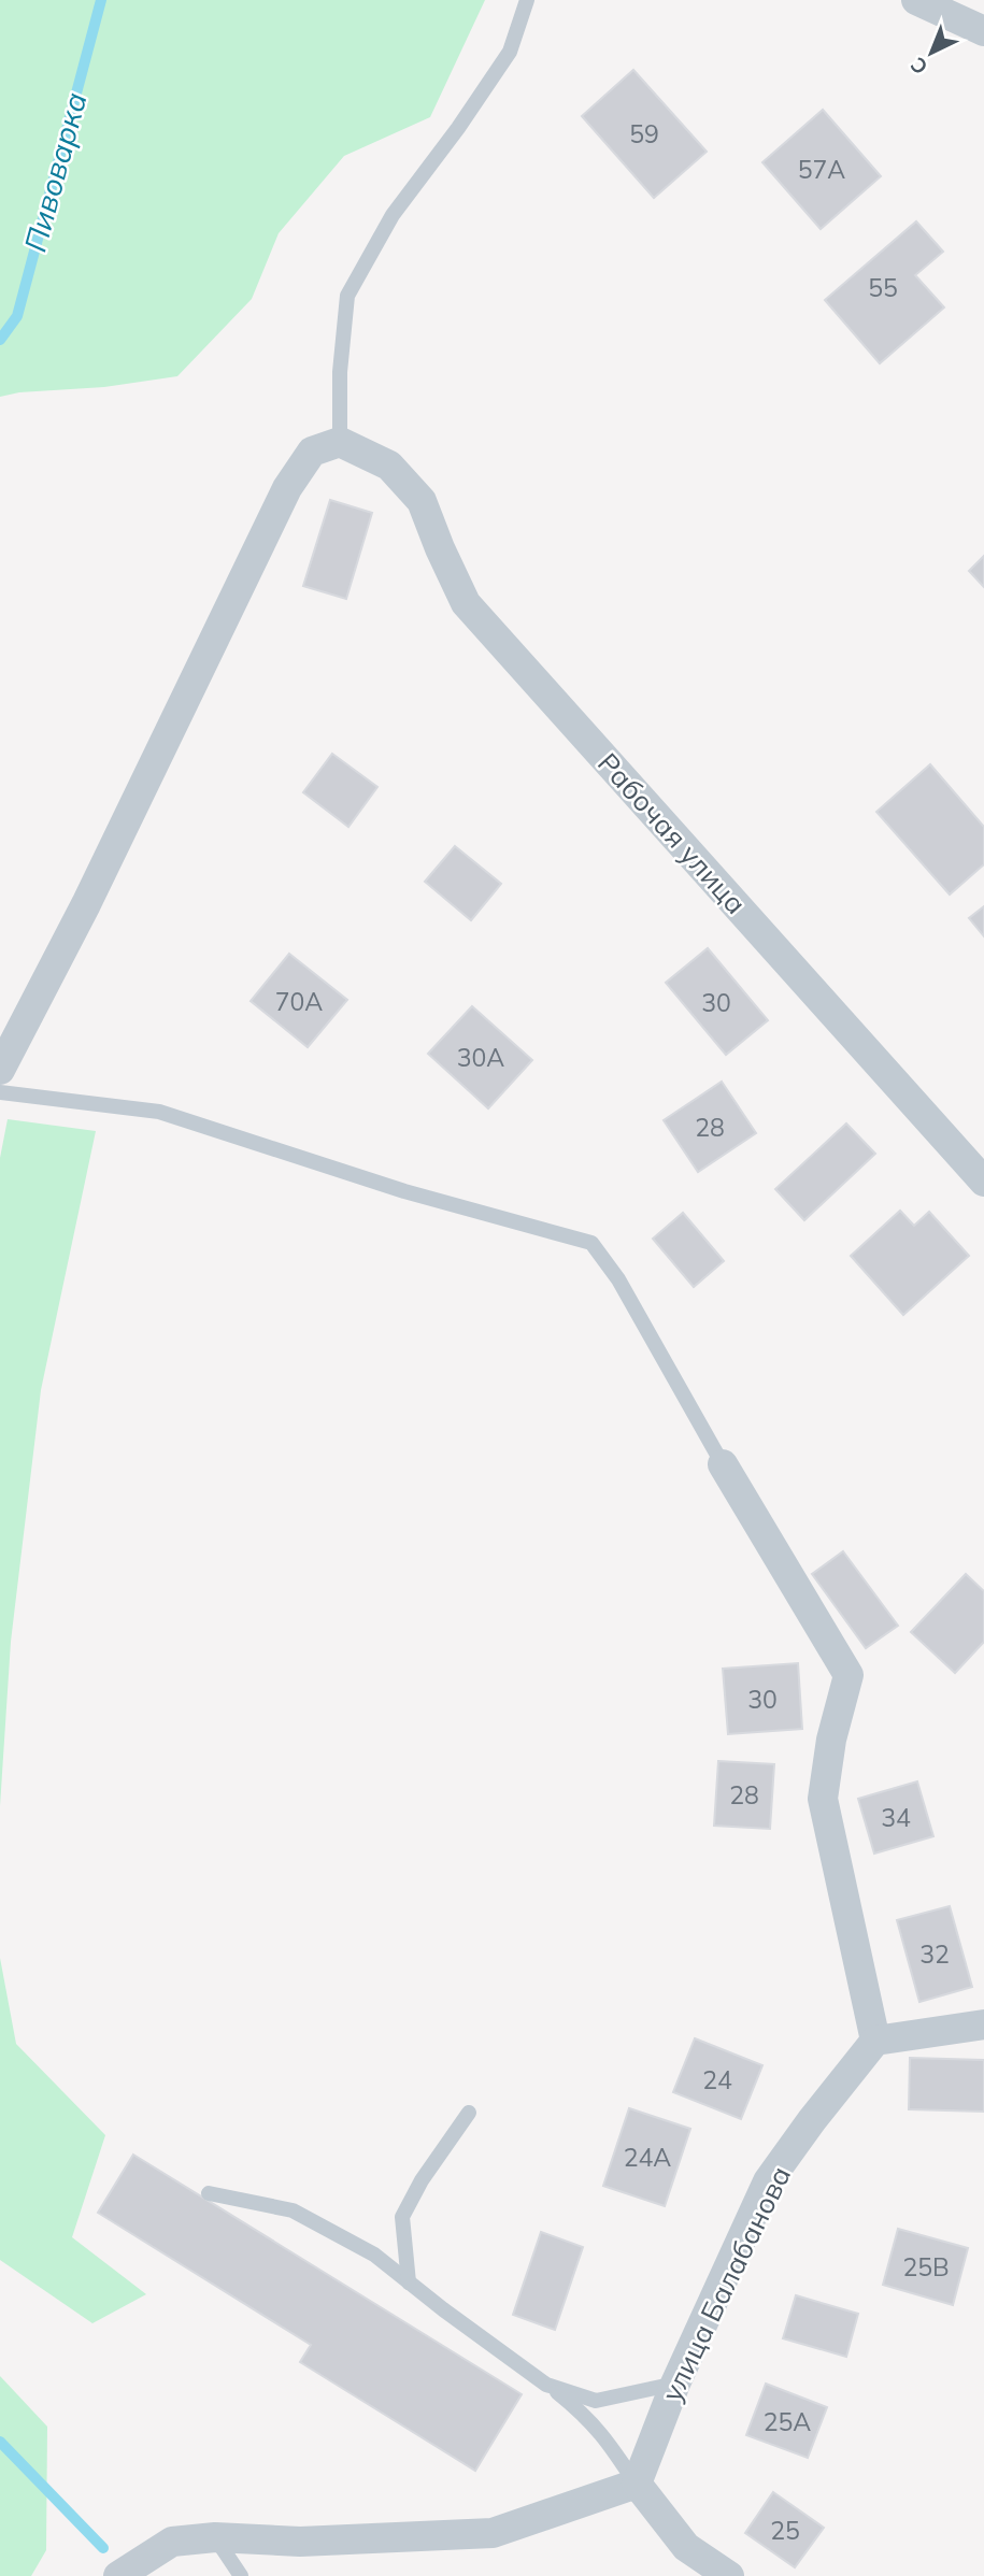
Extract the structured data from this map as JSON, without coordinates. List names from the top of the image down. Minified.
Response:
{"streets":{"street":["Рабочая улица","улица Балабанова"]},"water":["Пивоварка"],"house_numbers":["59","57А","55","70А","30","30А","28","30","28","34","32","24","24А","25В","25А","25"],"north":"bottom left"}
